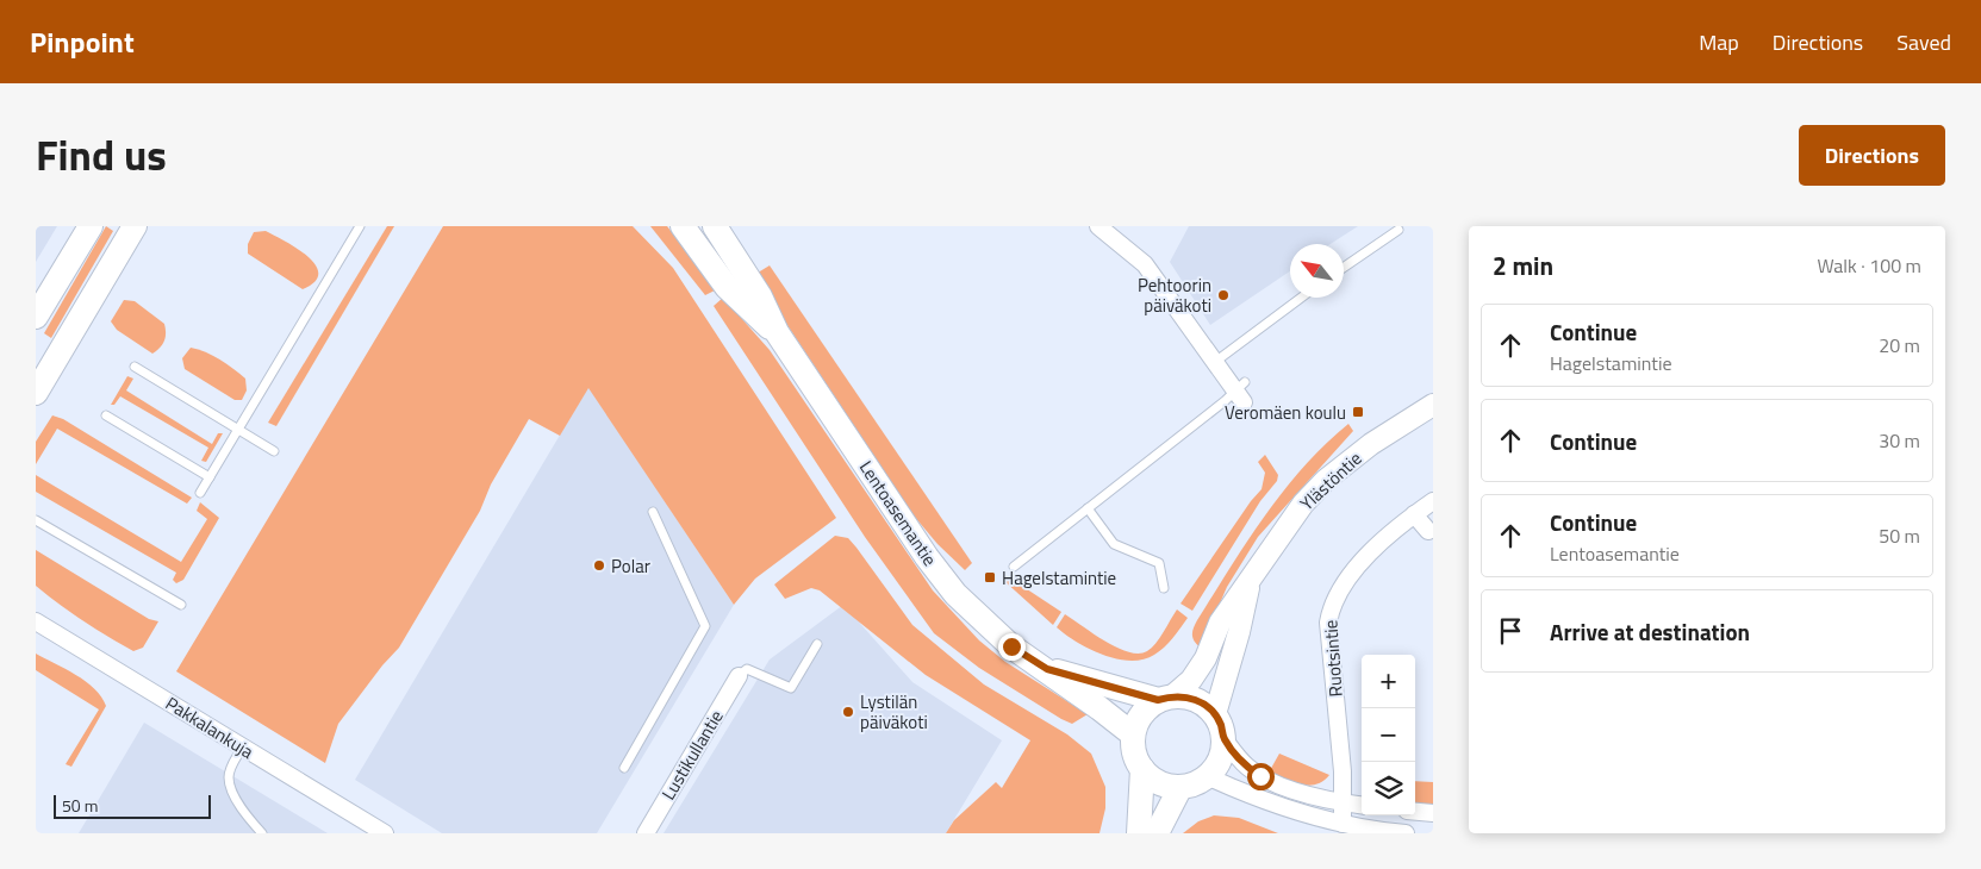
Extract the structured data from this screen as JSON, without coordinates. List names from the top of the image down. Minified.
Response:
{"streets":{"main road":["Lentoasemantie"],"street":["Ylästöntie","Ruotsintie","Pakkalankuja","Lustikullantie"]},"crossings":[["Ylästöntie","Lentoasemantie"]],"places":{"other":["Pehtoorin päiväkoti","Polar","Lystilän päiväkoti"],"transit":["Veromäen koulu","Hagelstamintie"]},"scale_bar":"50 m","north":"top left","page":{"header":"Pinpoint","nav":["Map","Directions","Saved"],"title":"Find us","buttons":"Directions","heading":["2 min","Walk · 100 m"],"list":[["Continue","Hagelstamintie","20 m"],["Continue","30 m"],["Continue","Lentoasemantie","50 m"],"Arrive at destination"],"map_buttons":["+","−"],"scale":"50 m"}}
